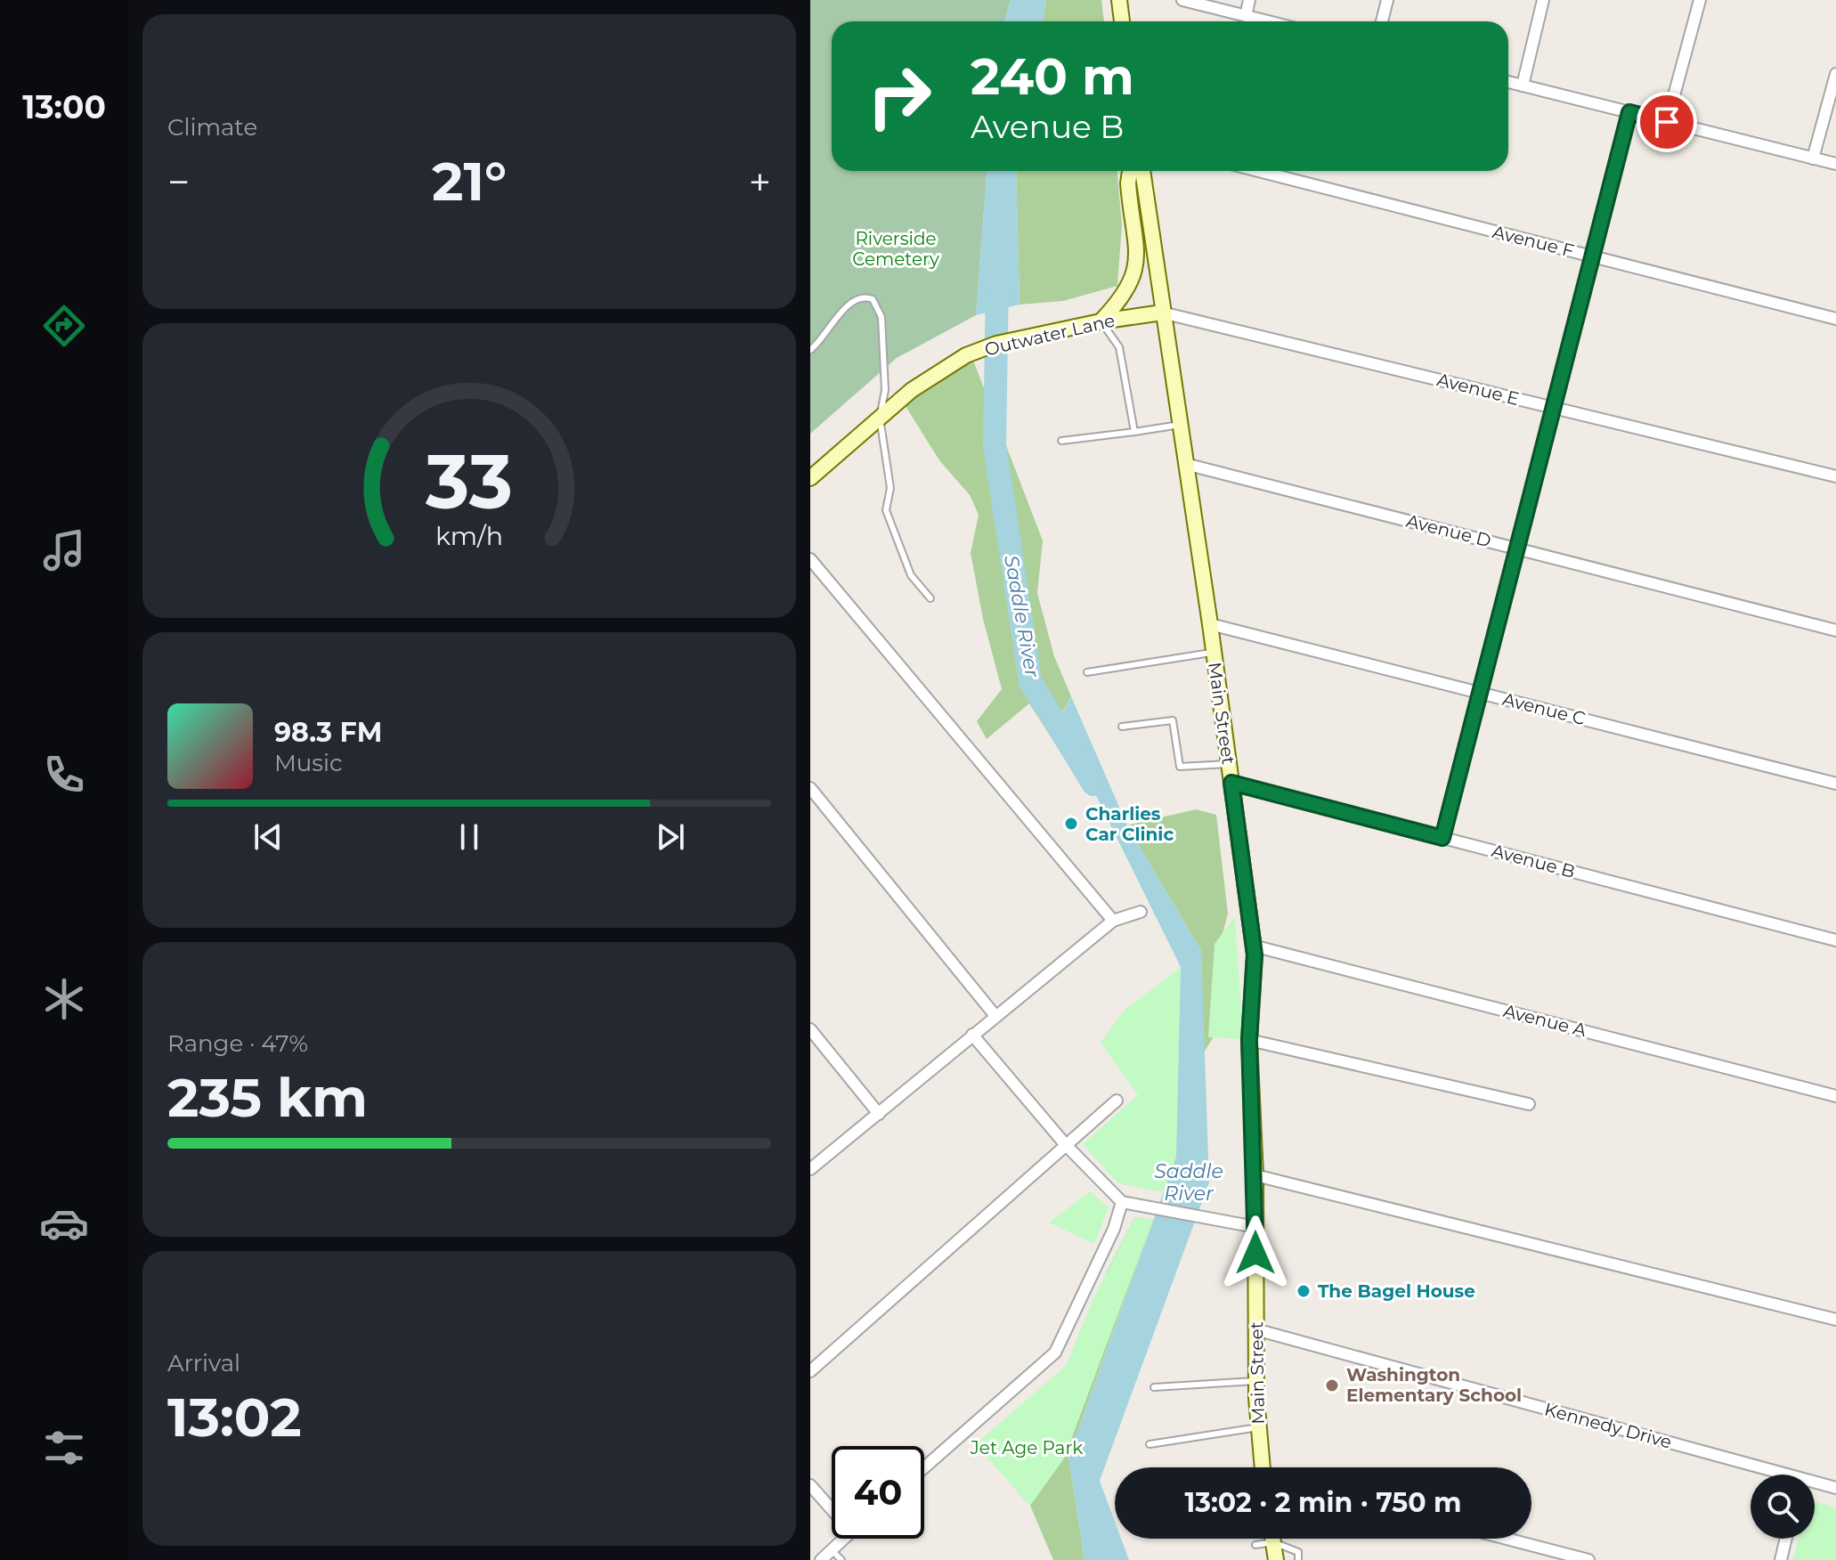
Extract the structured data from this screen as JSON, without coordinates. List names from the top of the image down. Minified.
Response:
{"streets":{"street":["Avenue F","Outwater Lane","Avenue E","Avenue D","Avenue C","Main Street","Avenue B","Avenue A","Kennedy Drive"]},"crossings":[["Outwater Lane","Avenue E"],["Outwater Lane","Main Street"],["Avenue E","Main Street"],["Avenue D","Main Street"],["Avenue C","Main Street"],["Main Street","Avenue B"],["Main Street","Avenue A"],["Main Street","Kennedy Drive"]],"water":["Saddle River"],"parks":["Riverside Cemetery","Jet Age Park"],"places":["Charlies Car Clinic","The Bagel House","Washington Elementary School"],"page":{"tabs":"13:00","tile":["Climate",["Range · 47%","235 km"],["Arrival","13:02"]],"turn":["240 m","Avenue B"],"heat":["−","21°","+"],"song":["98.3 FM","Music"],"limit":"40","trip":"13:02 · 2 min · 750 m","gauge":["33","km/h"]}}
